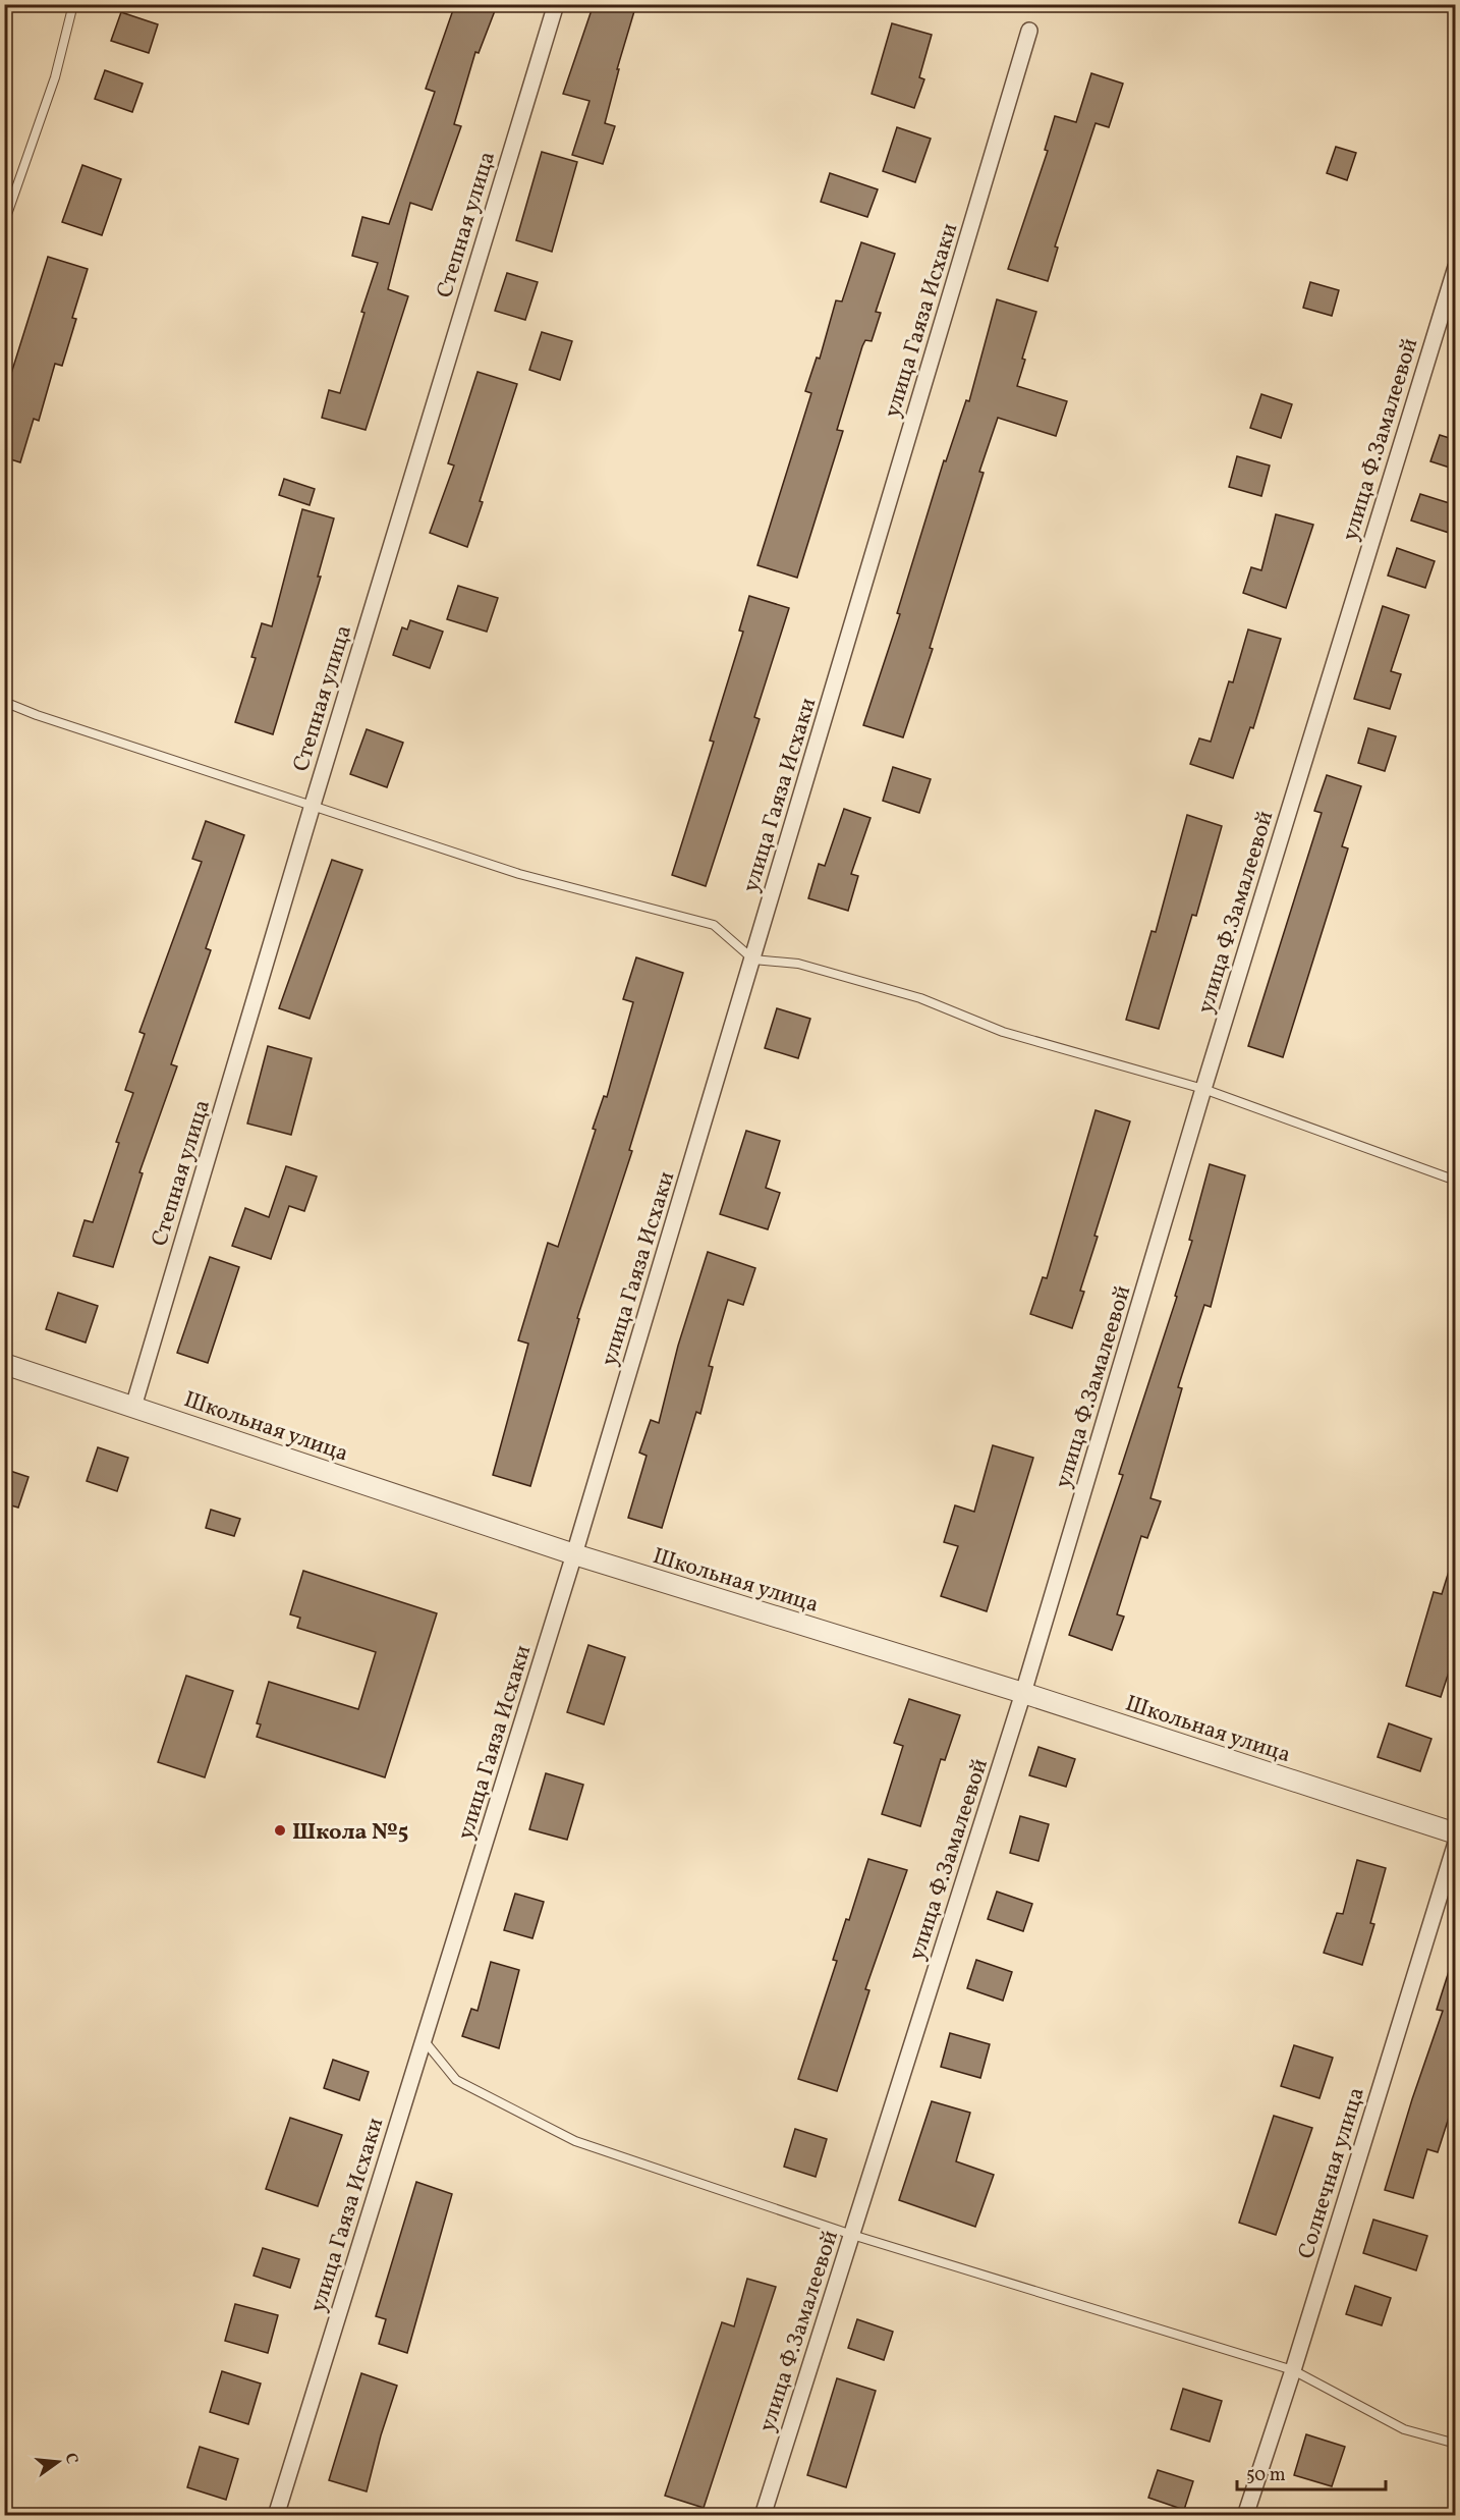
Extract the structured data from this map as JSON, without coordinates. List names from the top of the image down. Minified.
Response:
{"streets":{"street":["Степная улица","улица Гаяза Исхаки","улица Ф.Замалеевой","Школьная улица","Солнечная улица"]},"crossings":[["Степная улица","Школьная улица"],["улица Гаяза Исхаки","Школьная улица"],["улица Ф.Замалеевой","Школьная улица"]],"places":["Школа №5"],"scale_bar":"50 m","north":"right"}
